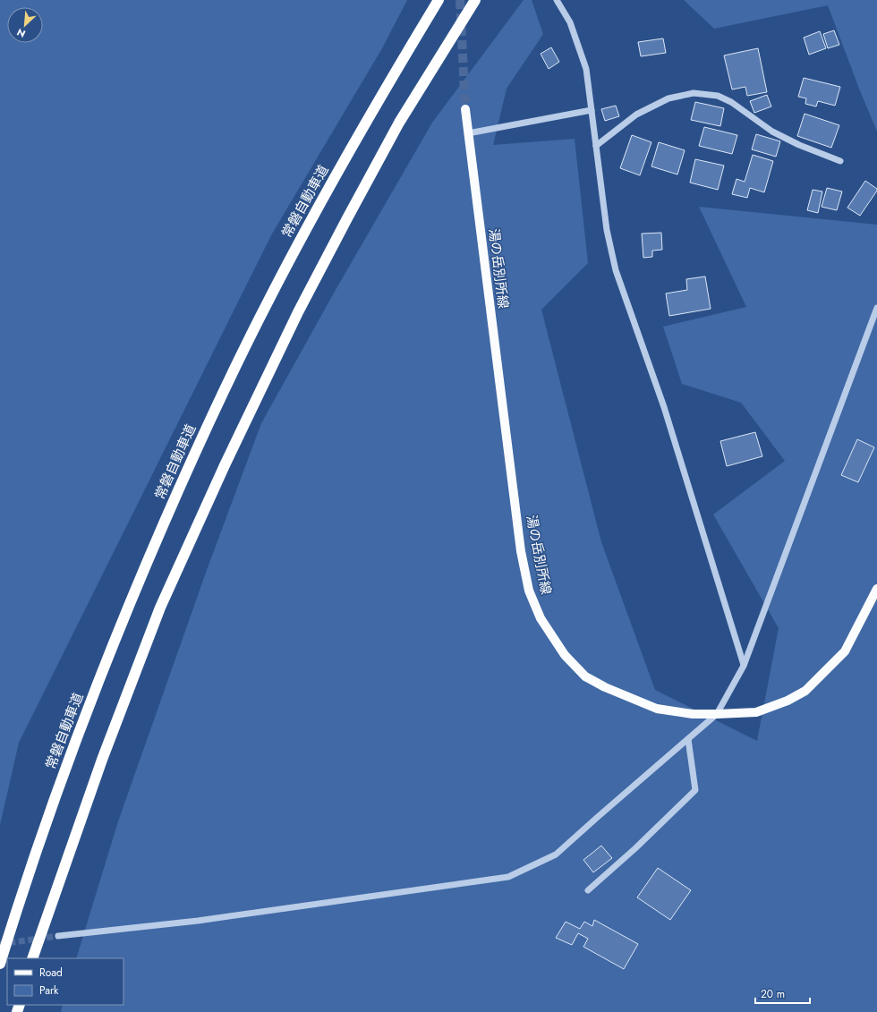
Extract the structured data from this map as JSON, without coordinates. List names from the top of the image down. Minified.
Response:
{"streets":{"highway":["常磐自動車道"],"main road":["湯の岳別所線"]},"legend":["Road","Park"],"scale_bar":"20 m","north":"bottom left"}
